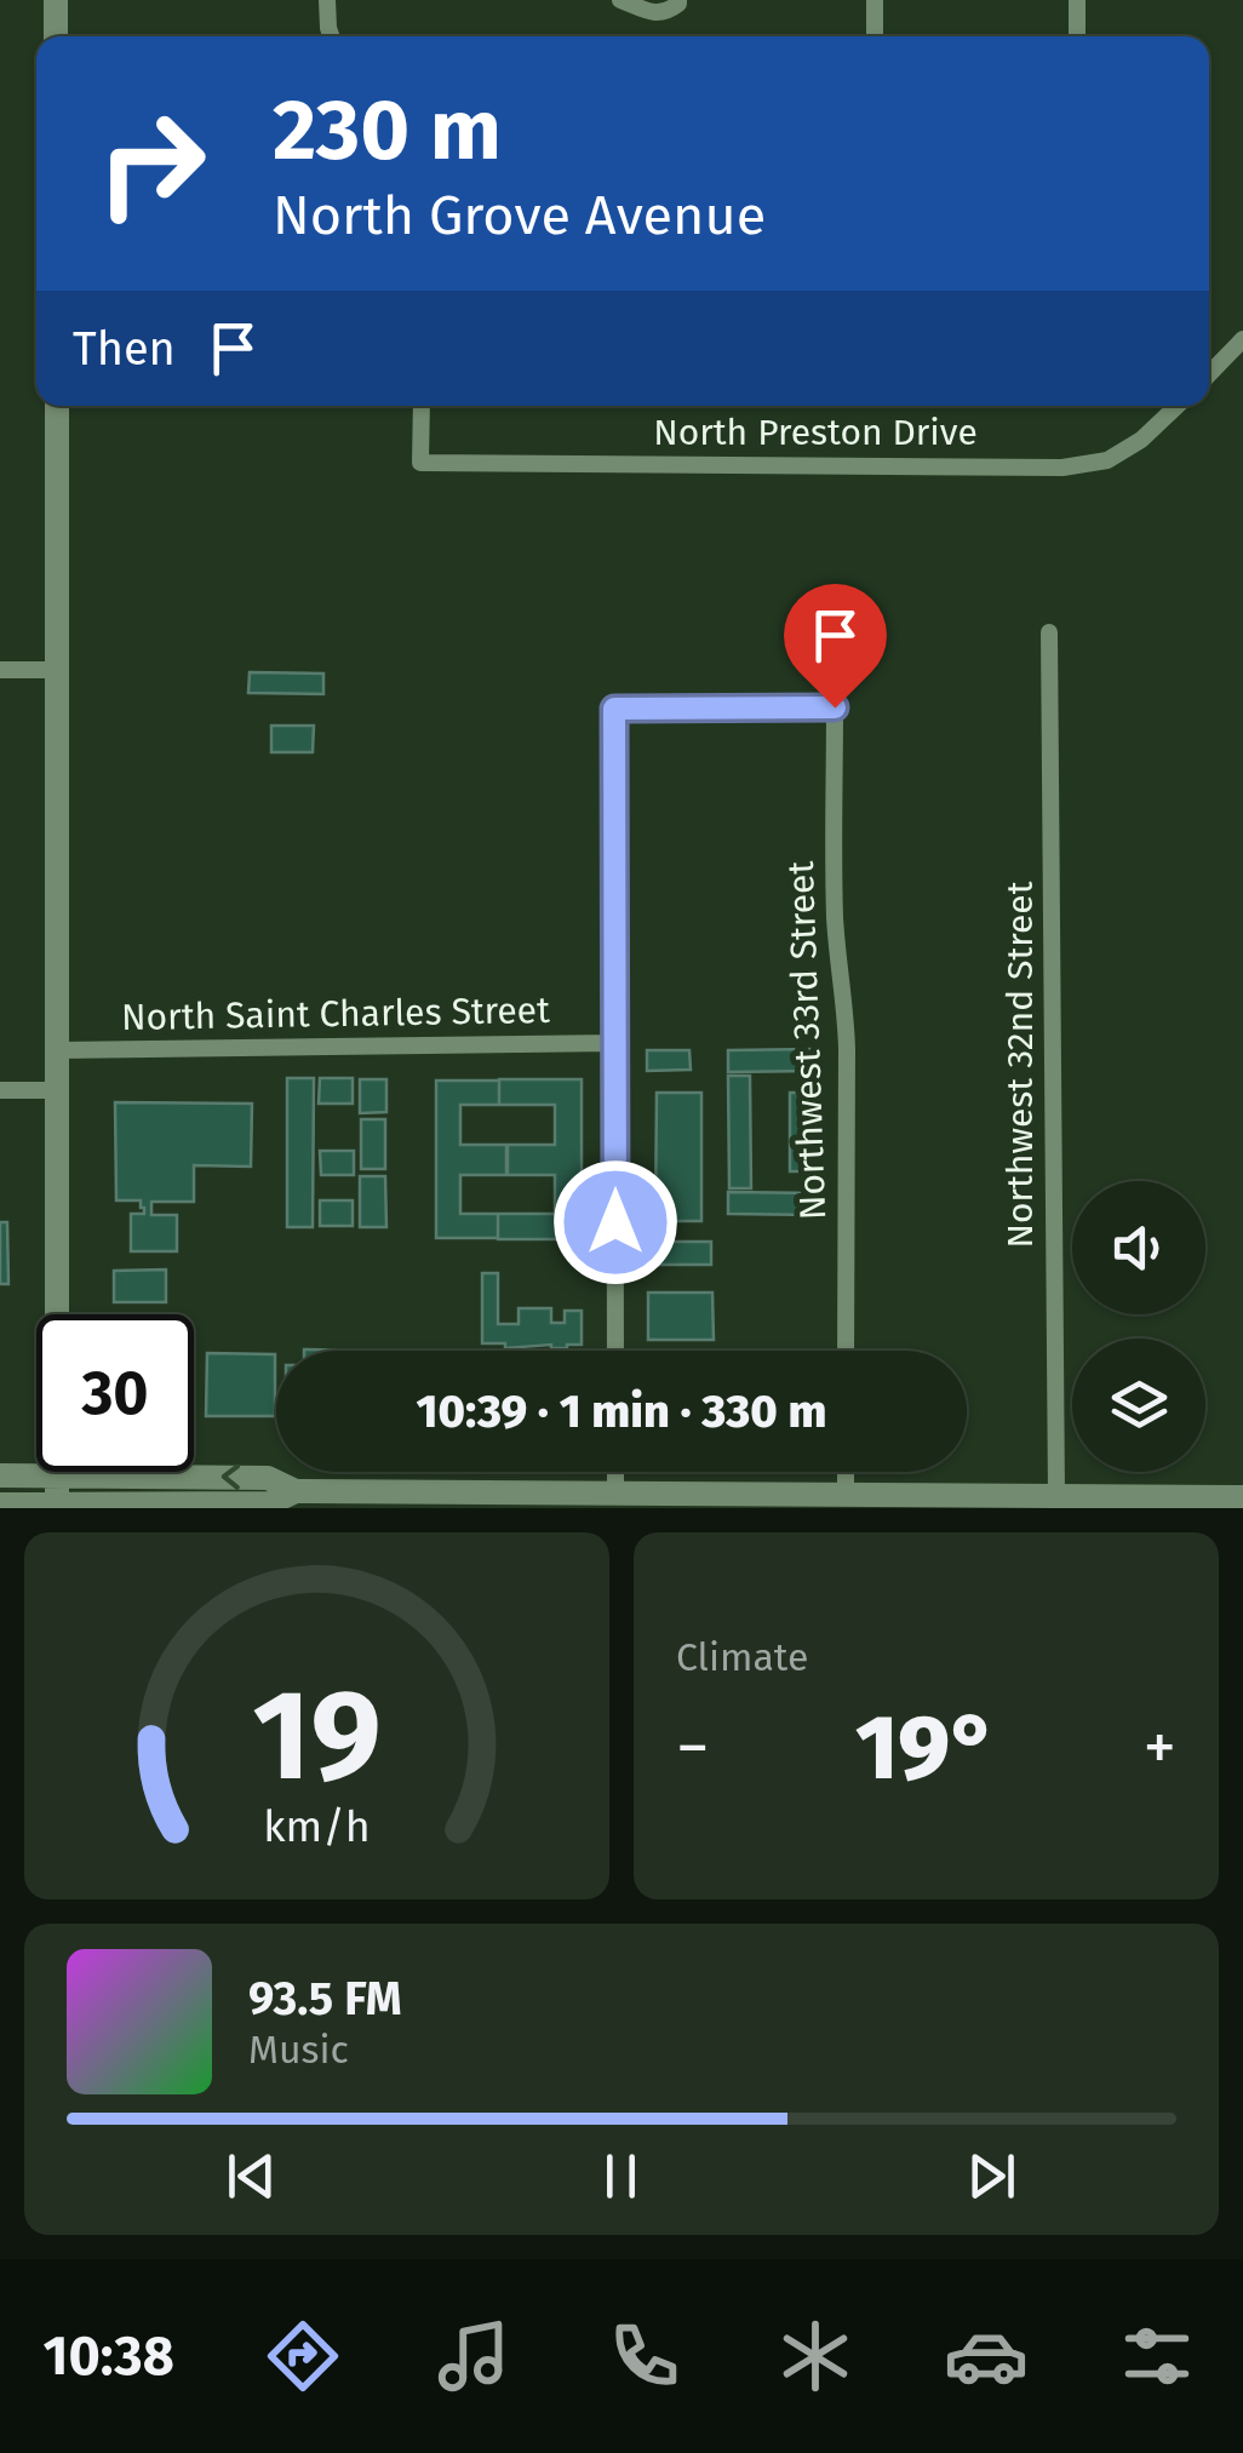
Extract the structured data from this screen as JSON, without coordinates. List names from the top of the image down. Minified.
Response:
{"streets":{"street":["North Preston Drive","North Saint Charles Street","Northwest 33rd Street","Northwest 32nd Street"]},"crossings":[["North Saint Charles Street","Northwest 33rd Street"]],"page":{"turn":["230 m","North Grove Avenue"],"then":"Then","limit":"30","trip":"10:39 · 1 min · 330 m","tile":"Climate","heat":["−","19°","+"],"song":["93.5 FM","Music"],"tabs":"10:38","gauge":["19","km/h"]}}
